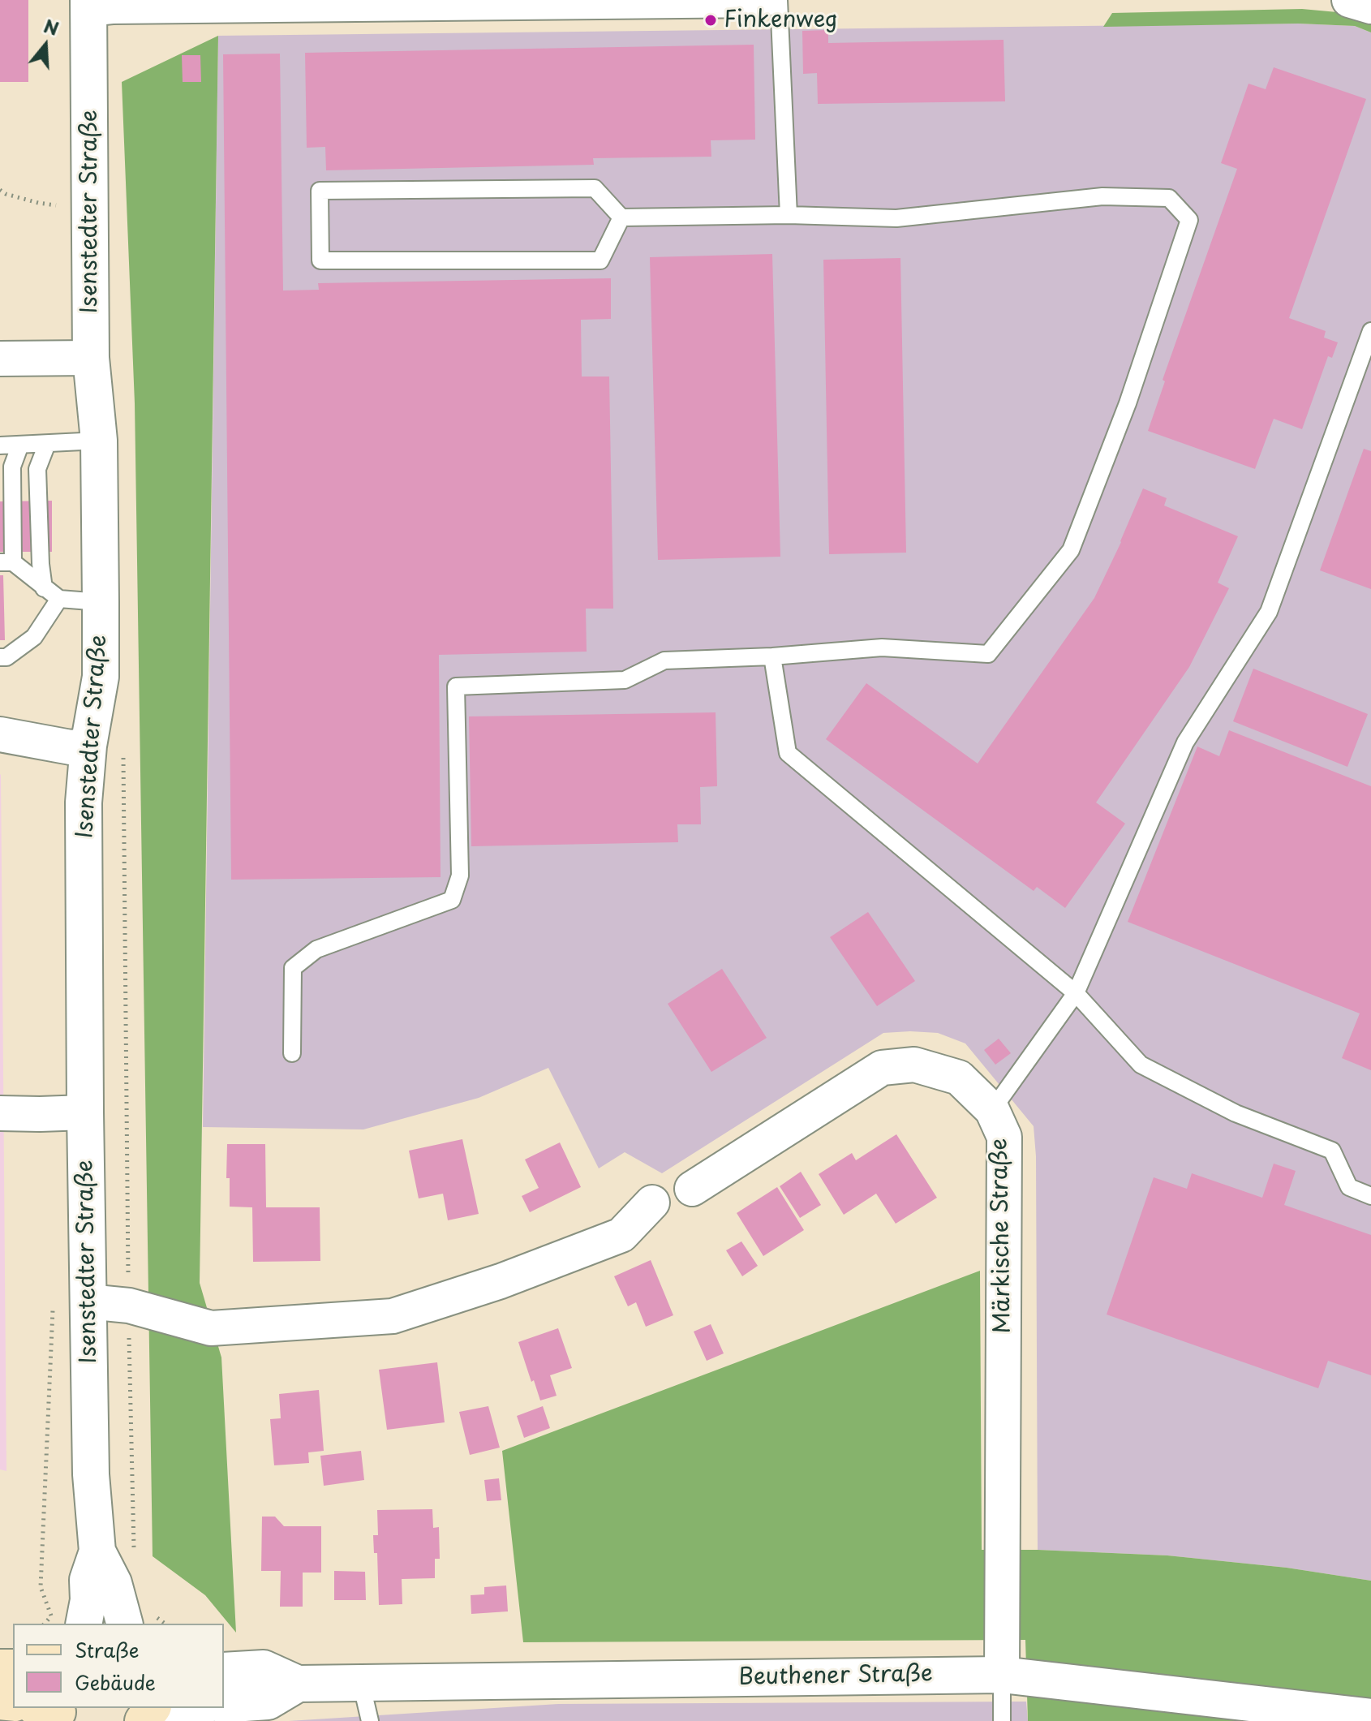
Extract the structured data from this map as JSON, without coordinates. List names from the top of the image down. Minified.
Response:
{"streets":{"street":["Isenstedter Straße","Märkische Straße","Beuthener Straße"]},"crossings":[["Märkische Straße","Beuthener Straße"]],"places":["Finkenweg"],"legend":["Straße","Gebäude"],"north":"top"}
